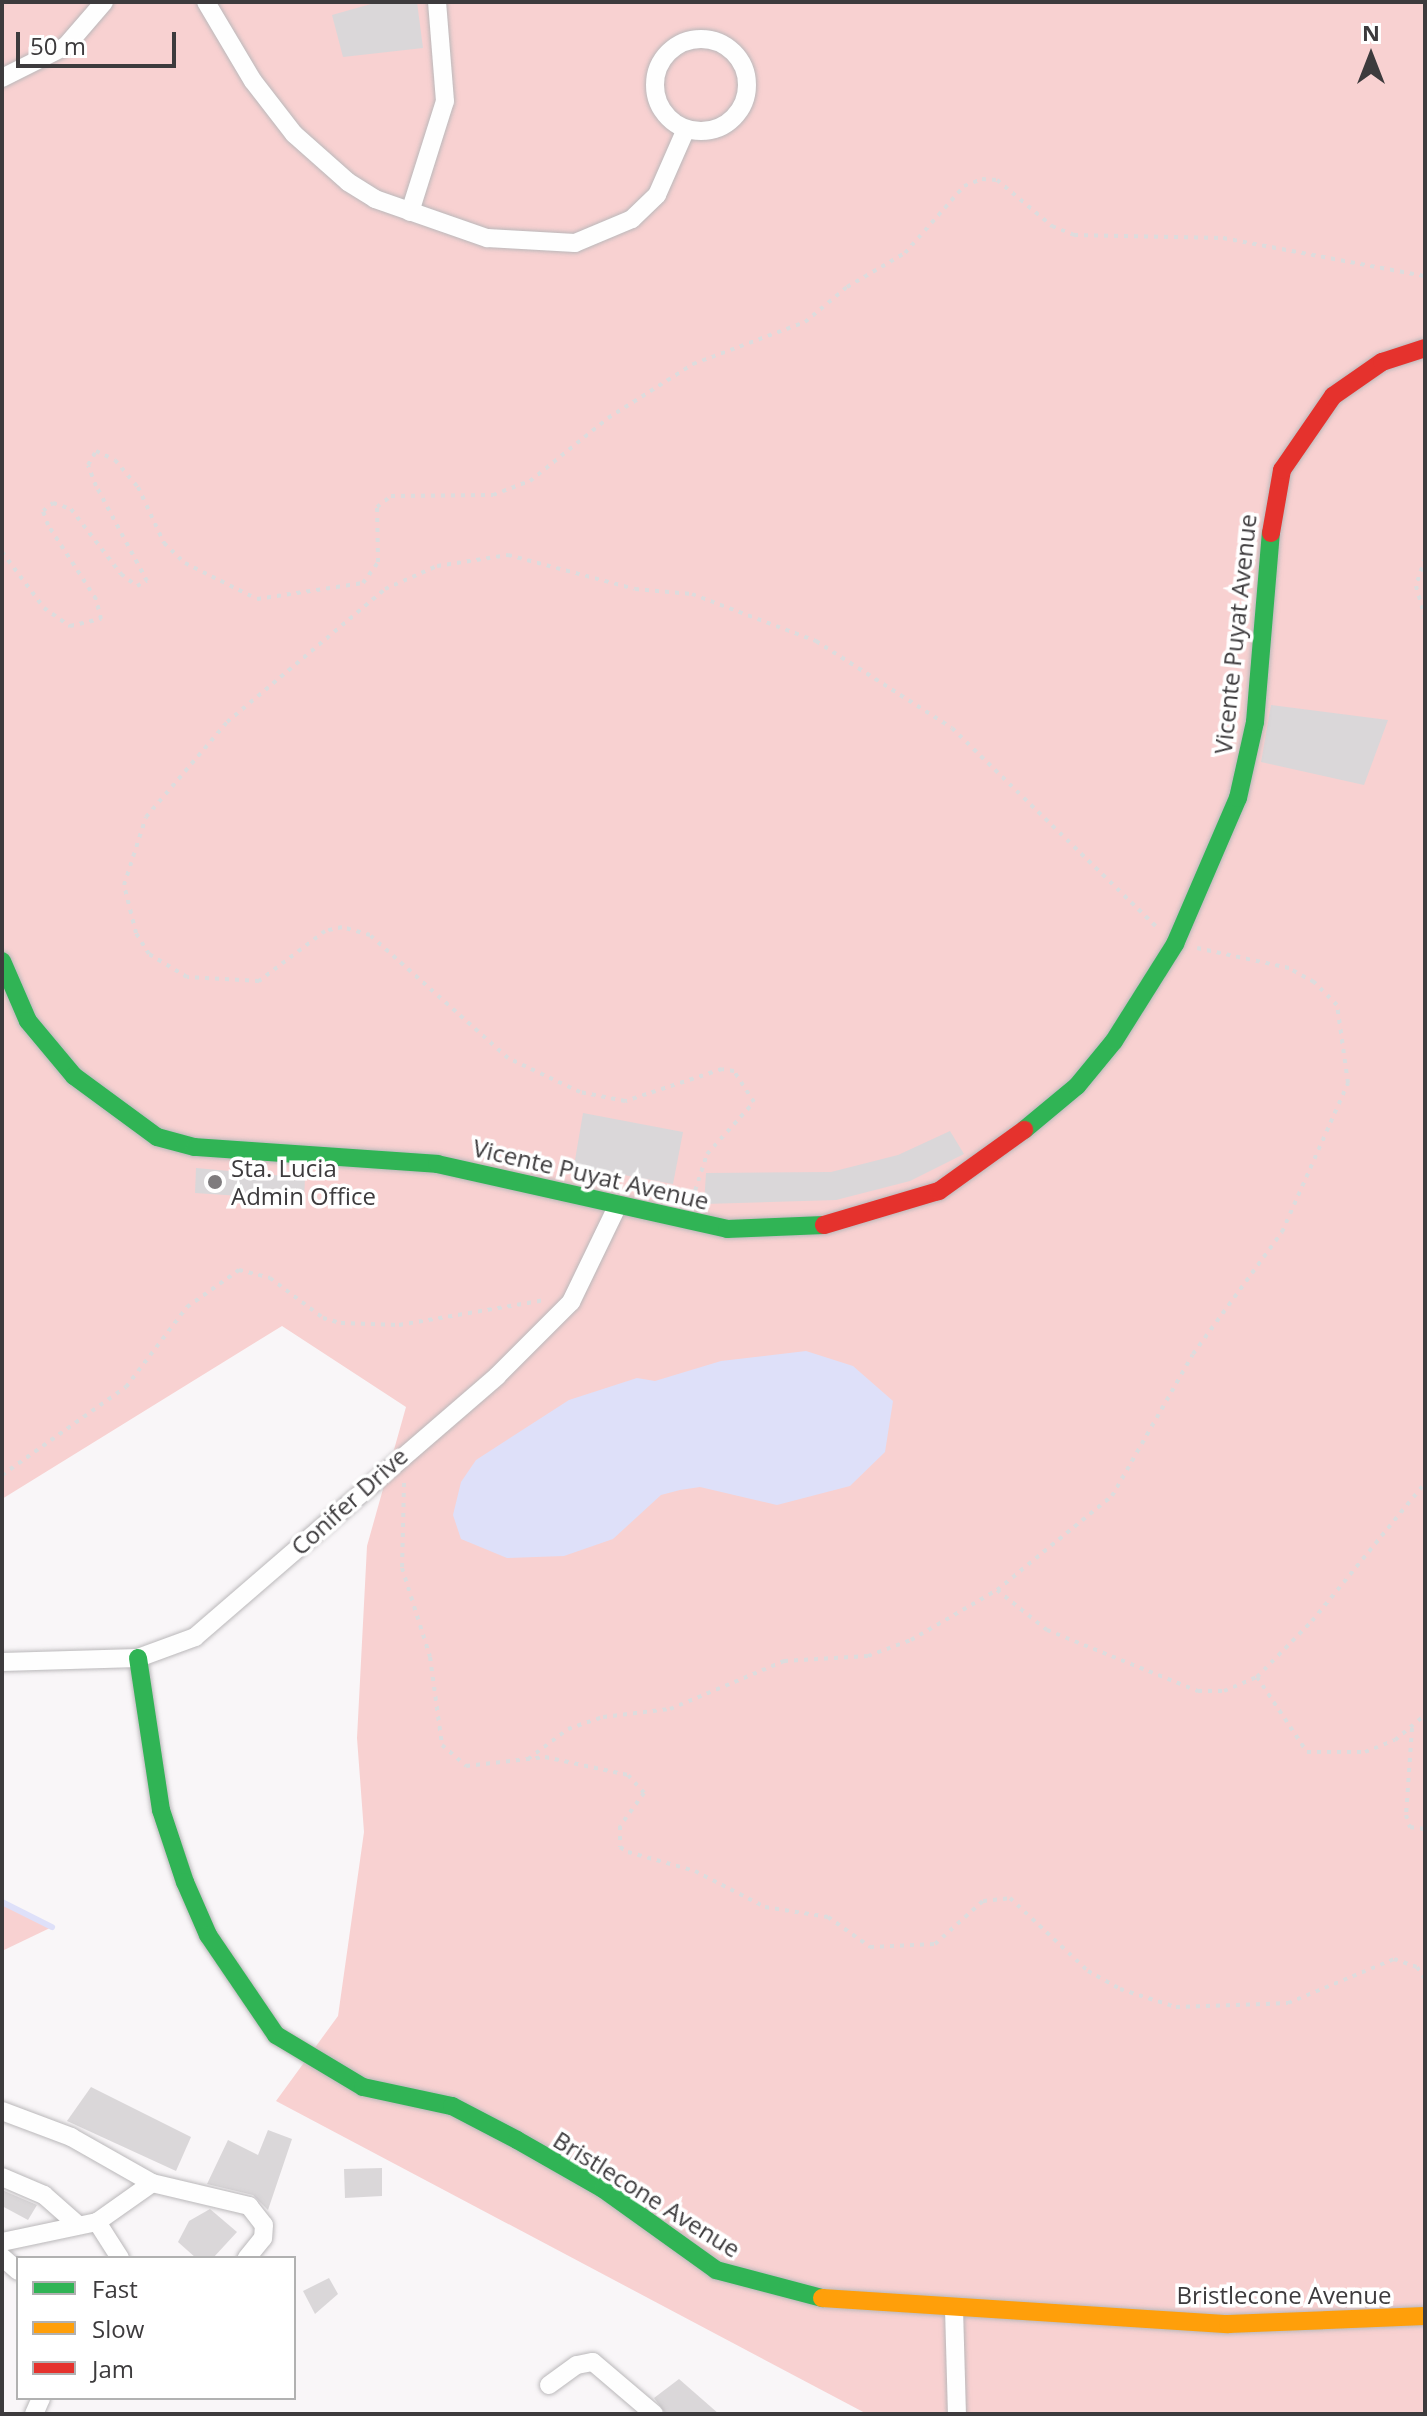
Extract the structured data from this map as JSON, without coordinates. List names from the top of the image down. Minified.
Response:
{"streets":{"street":["Vicente Puyat Avenue","Conifer Drive","Bristlecone Avenue"]},"crossings":[["Vicente Puyat Avenue","Conifer Drive"],["Conifer Drive","Bristlecone Avenue"]],"places":["Sta. Lucia Admin Office"],"legend":["Fast","Slow","Jam"],"scale_bar":"50 m","north":"top"}
